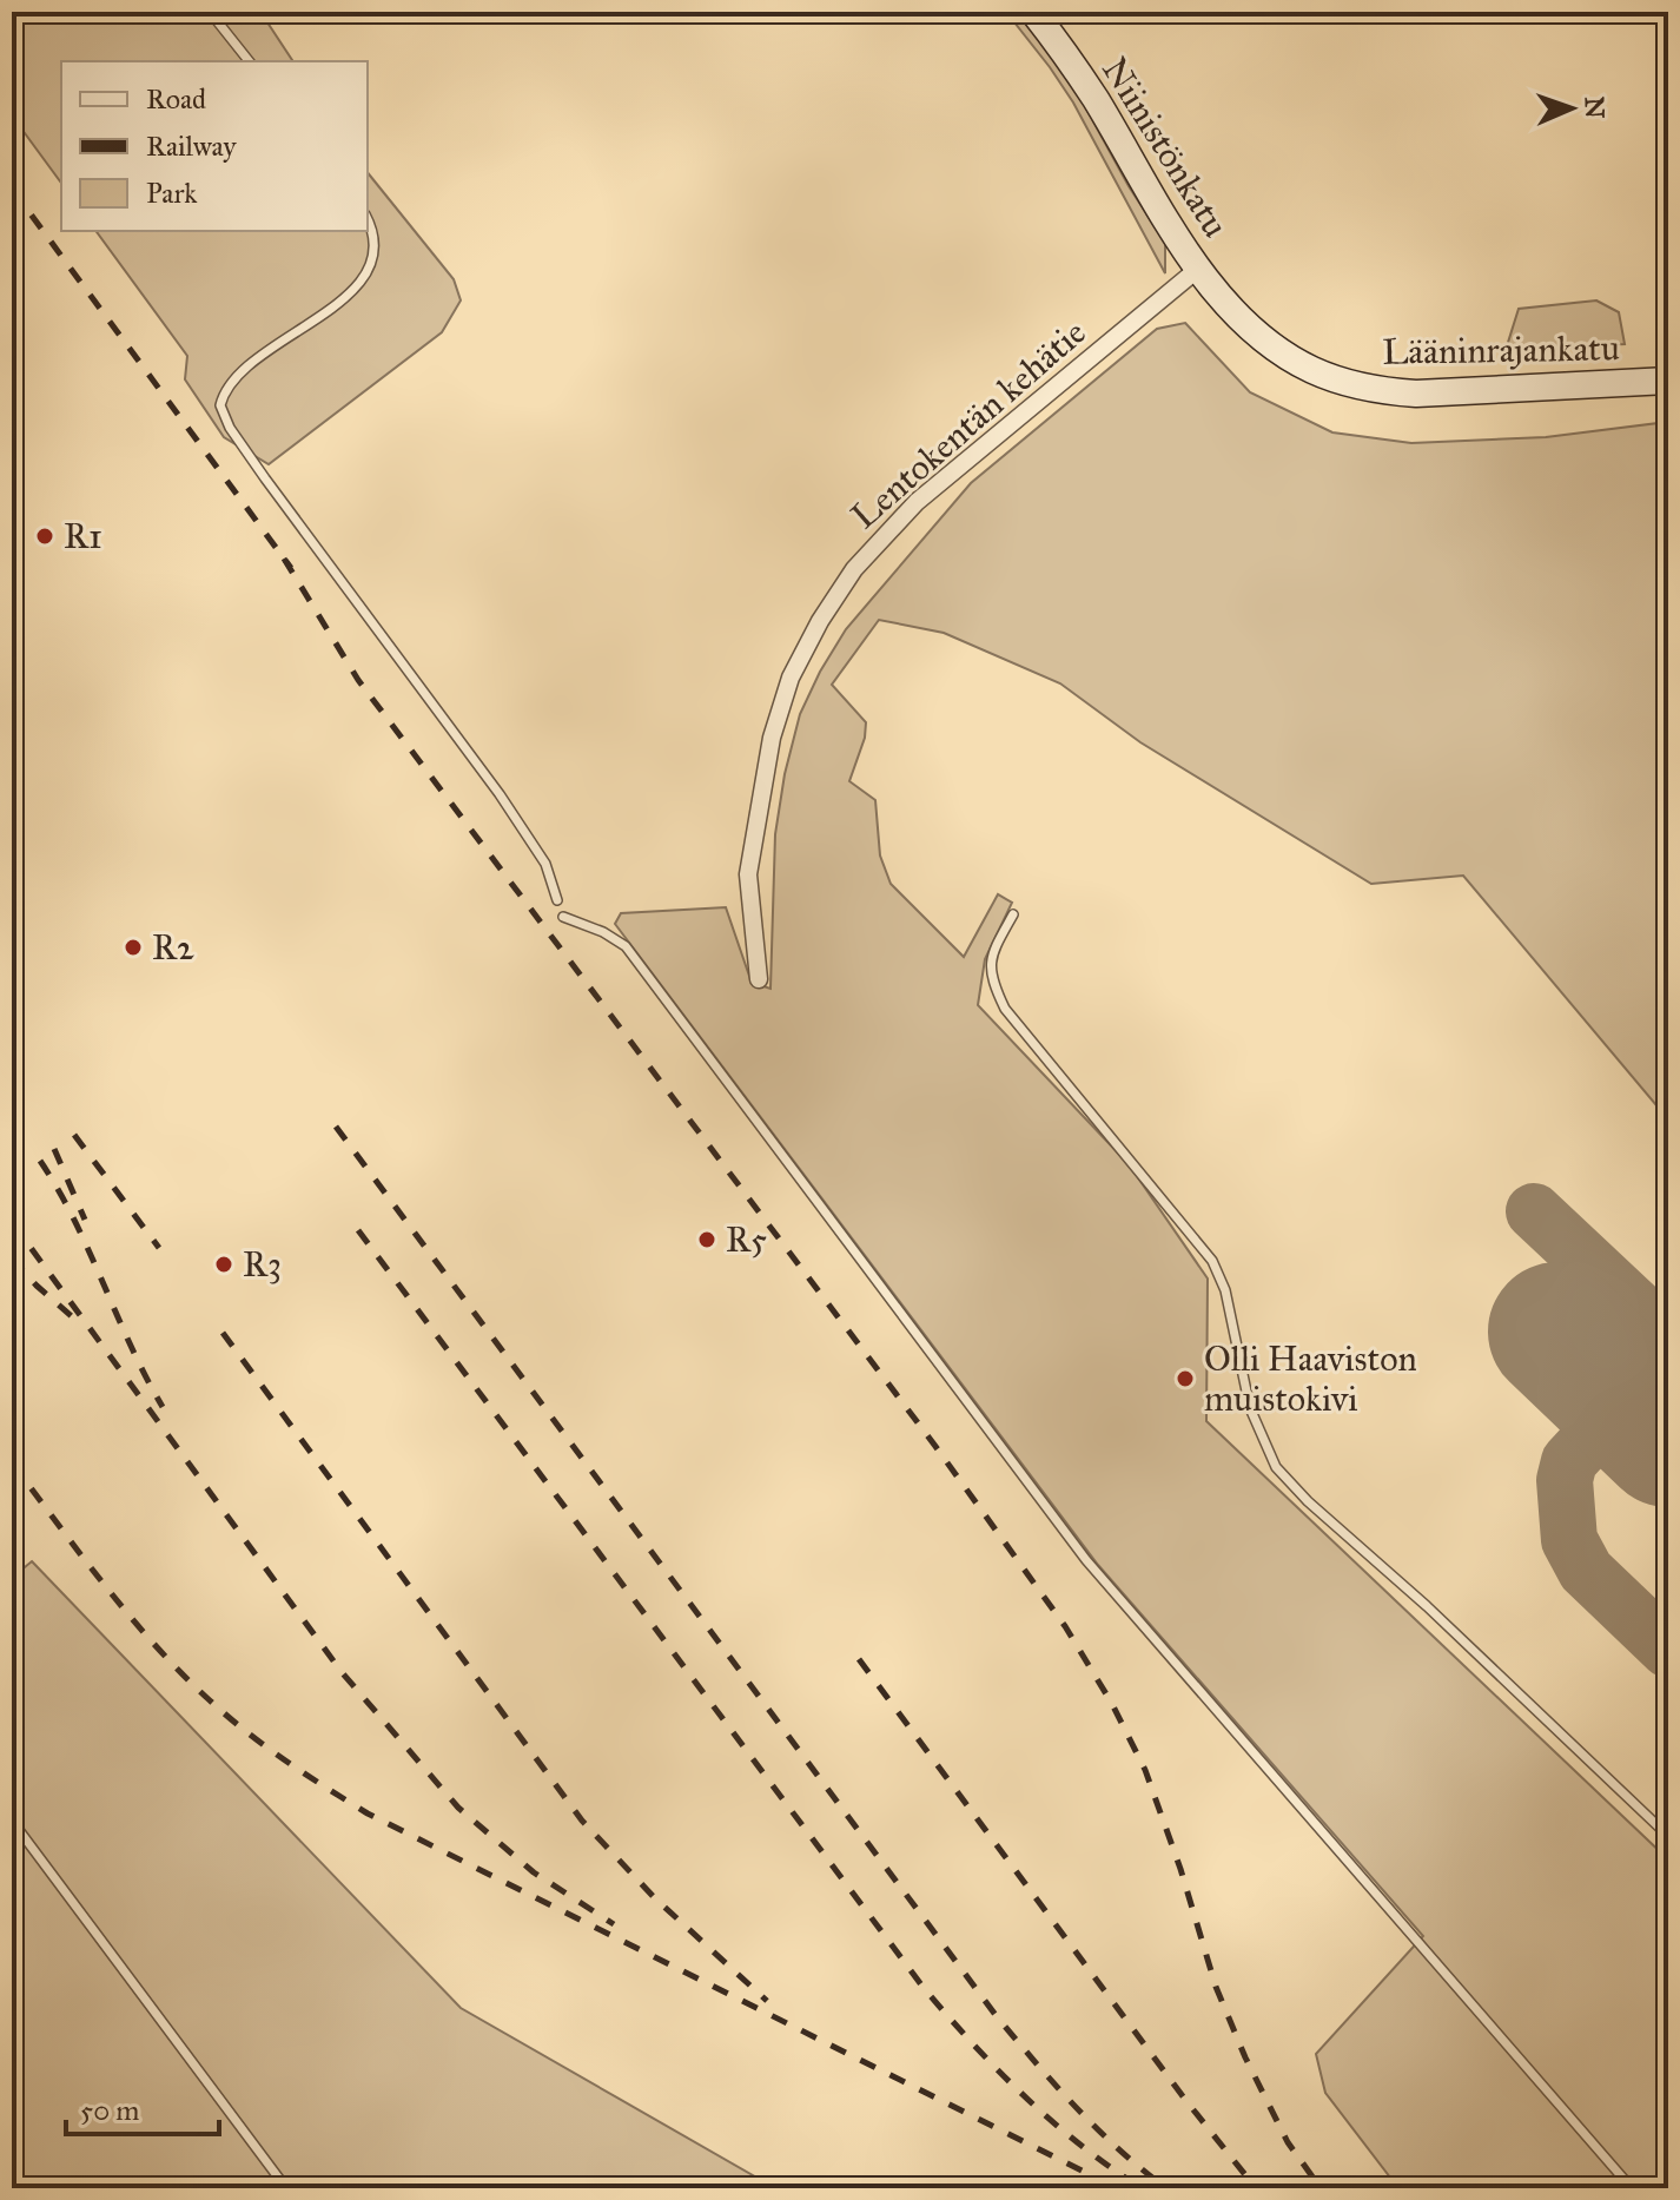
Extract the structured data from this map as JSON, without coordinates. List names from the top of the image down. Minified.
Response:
{"streets":{"street":["Niinistönkatu","Lääninrajankatu","Lentokentän kehätie"]},"crossings":[["Niinistönkatu","Lääninrajankatu"],["Niinistönkatu","Lentokentän kehätie"]],"places":["R1","R2","R5","R3","Olli Haaviston muistokivi"],"legend":["Road","Railway","Park"],"scale_bar":"50 m","north":"right"}
